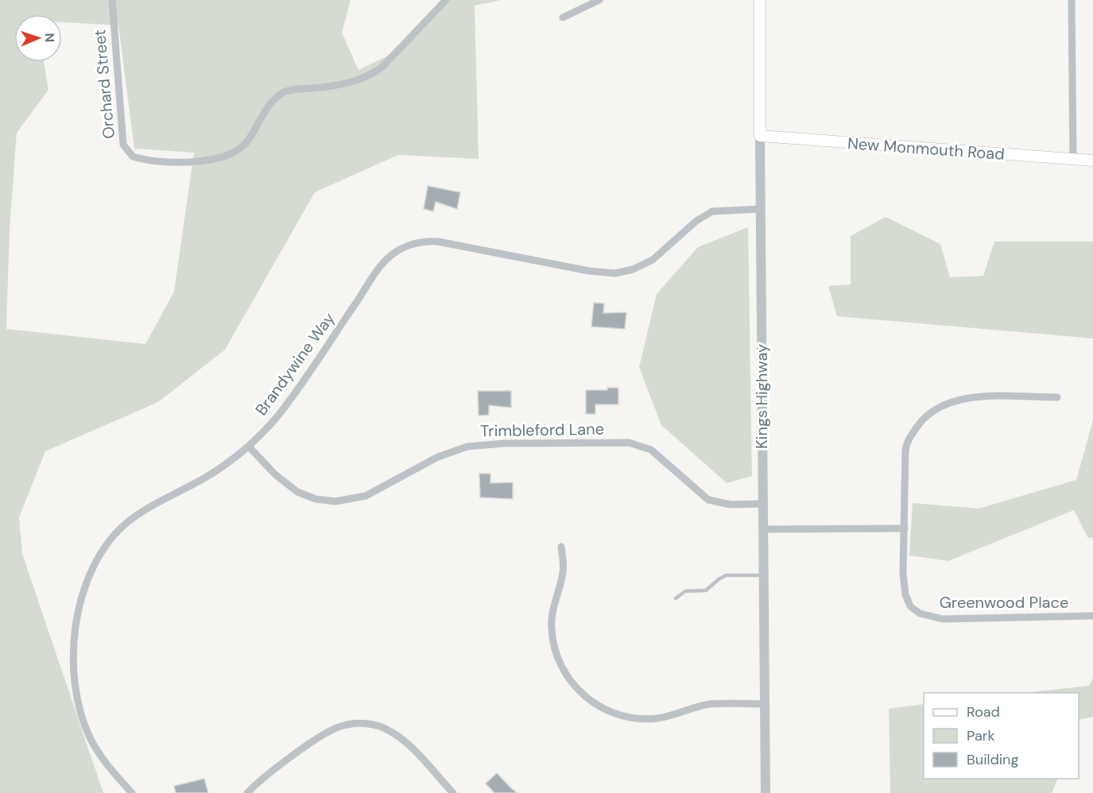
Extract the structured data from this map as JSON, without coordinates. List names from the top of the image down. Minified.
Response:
{"streets":{"main road":["New Monmouth Road","Kings Highway"],"street":["Orchard Street","Brandywine Way","Trimbleford Lane","Greenwood Place"]},"crossings":[["New Monmouth Road","Kings Highway"],["Brandywine Way","Kings Highway"],["Brandywine Way","Trimbleford Lane"],["Kings Highway","Trimbleford Lane"]],"legend":["Road","Park","Building"],"north":"right"}
